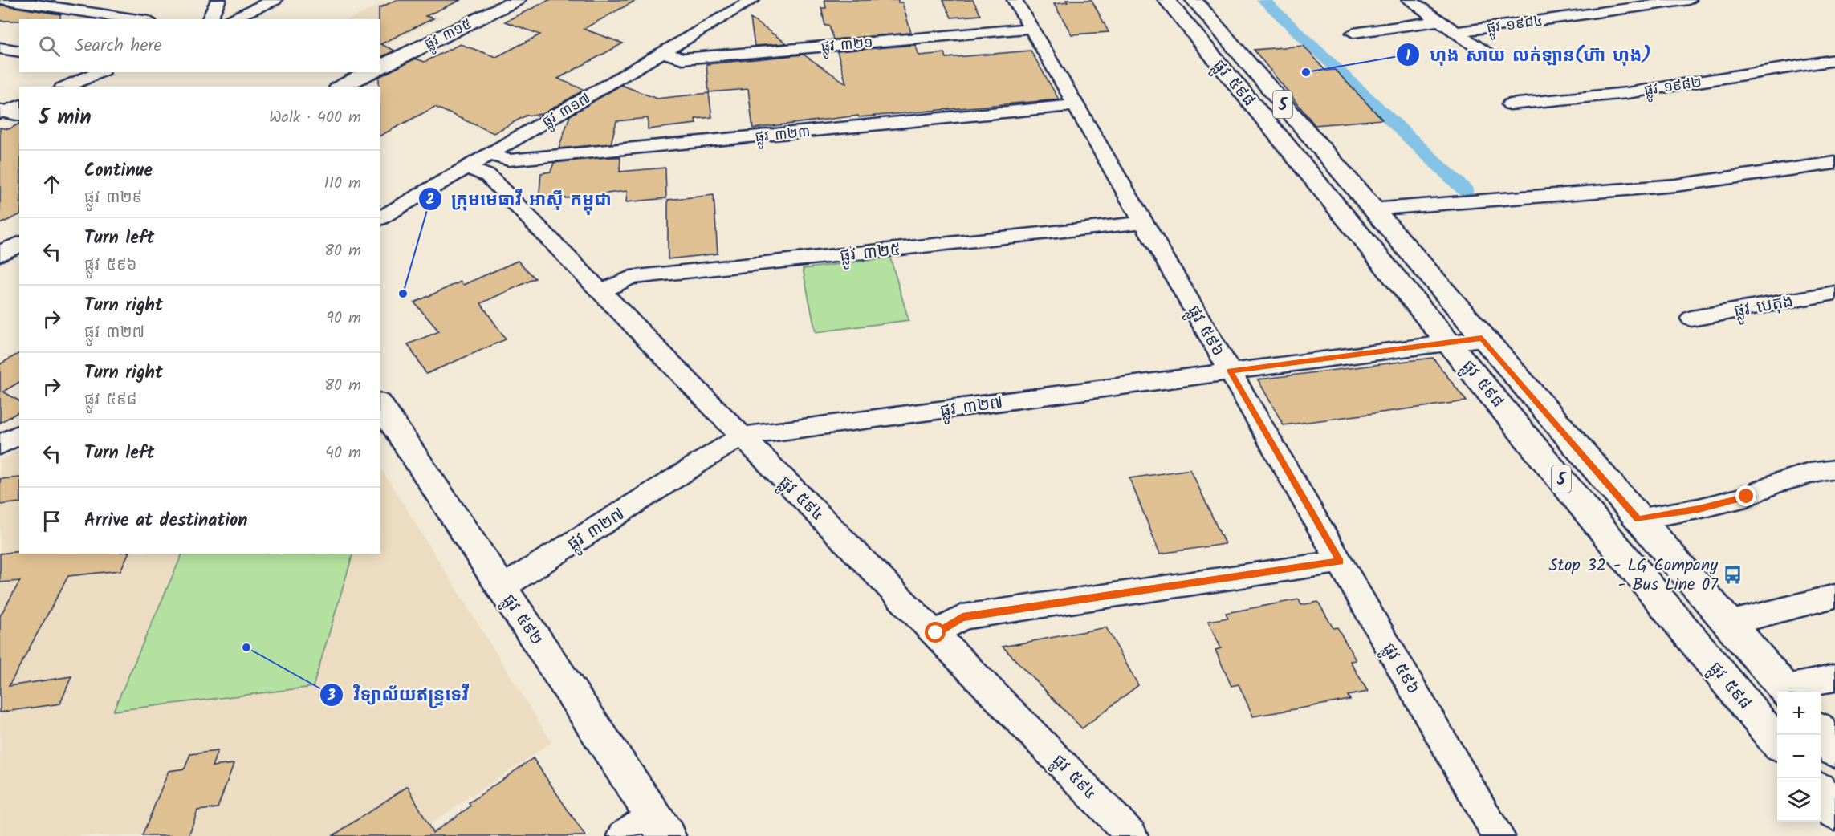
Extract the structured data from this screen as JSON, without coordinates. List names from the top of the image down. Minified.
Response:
{"streets":{"main road":["ផ្លូវ ៣១៥","ផ្លូវ ៥៩៨","5","ផ្លូវ ៥៩២"],"street":["ផ្លូវ ១៩៨៤","ផ្លូវ ៣២១","ផ្លូវ ១៩៨២","ផ្លូវ ៣១៧","ផ្លូវ ៣២៣","ផ្លូវ ៣២៥","ផ្លូវ បេតុង","ផ្លូវ ៥៩៦","ផ្លូវ ៣២៧","ផ្លូវ ៥៩៤"]},"crossings":[["ផ្លូវ ៣២១","ផ្លូវ ៣១៧"],["ផ្លូវ ៣២១","ផ្លូវ ៥៩៦"],["ផ្លូវ ៥៩៨","ផ្លូវ ៣២៧"],["ផ្លូវ ៣១៧","ផ្លូវ ៣២៣"],["ផ្លូវ ៣១៧","ផ្លូវ ៥៩៤"],["ផ្លូវ ៣២៣","ផ្លូវ ៥៩៦"],["ផ្លូវ ៣២៥","ផ្លូវ ៥៩៦"],["ផ្លូវ ៣២៥","ផ្លូវ ៥៩៤"],["ផ្លូវ ៥៩៦","ផ្លូវ ៣២៧"],["ផ្លូវ ៣២៧","ផ្លូវ ៥៩៤"],["ផ្លូវ ៣២៧","ផ្លូវ ៥៩២"]],"places":{"other":["ហុង សាយ លក់ឡាន(ហ៊ា ហុង)","ក្រុមមេធាវី អាស៊ី កម្ពុជា","វិទ្យាល័យឥន្រ្ទទេវី"],"bus stop":["Stop 32 - LG Company - Bus Line 07"]},"page":{"search":"Search here","heading":["5 min","Walk · 400 m"],"list":[["Continue","ផ្លូវ ៣២៩","110 m"],["Turn left","ផ្លូវ ៥៩៦","80 m"],["Turn right","ផ្លូវ ៣២៧","90 m"],["Turn right","ផ្លូវ ៥៩៨","80 m"],["Turn left","40 m"],"Arrive at destination"],"map_buttons":["+","−"]}}
